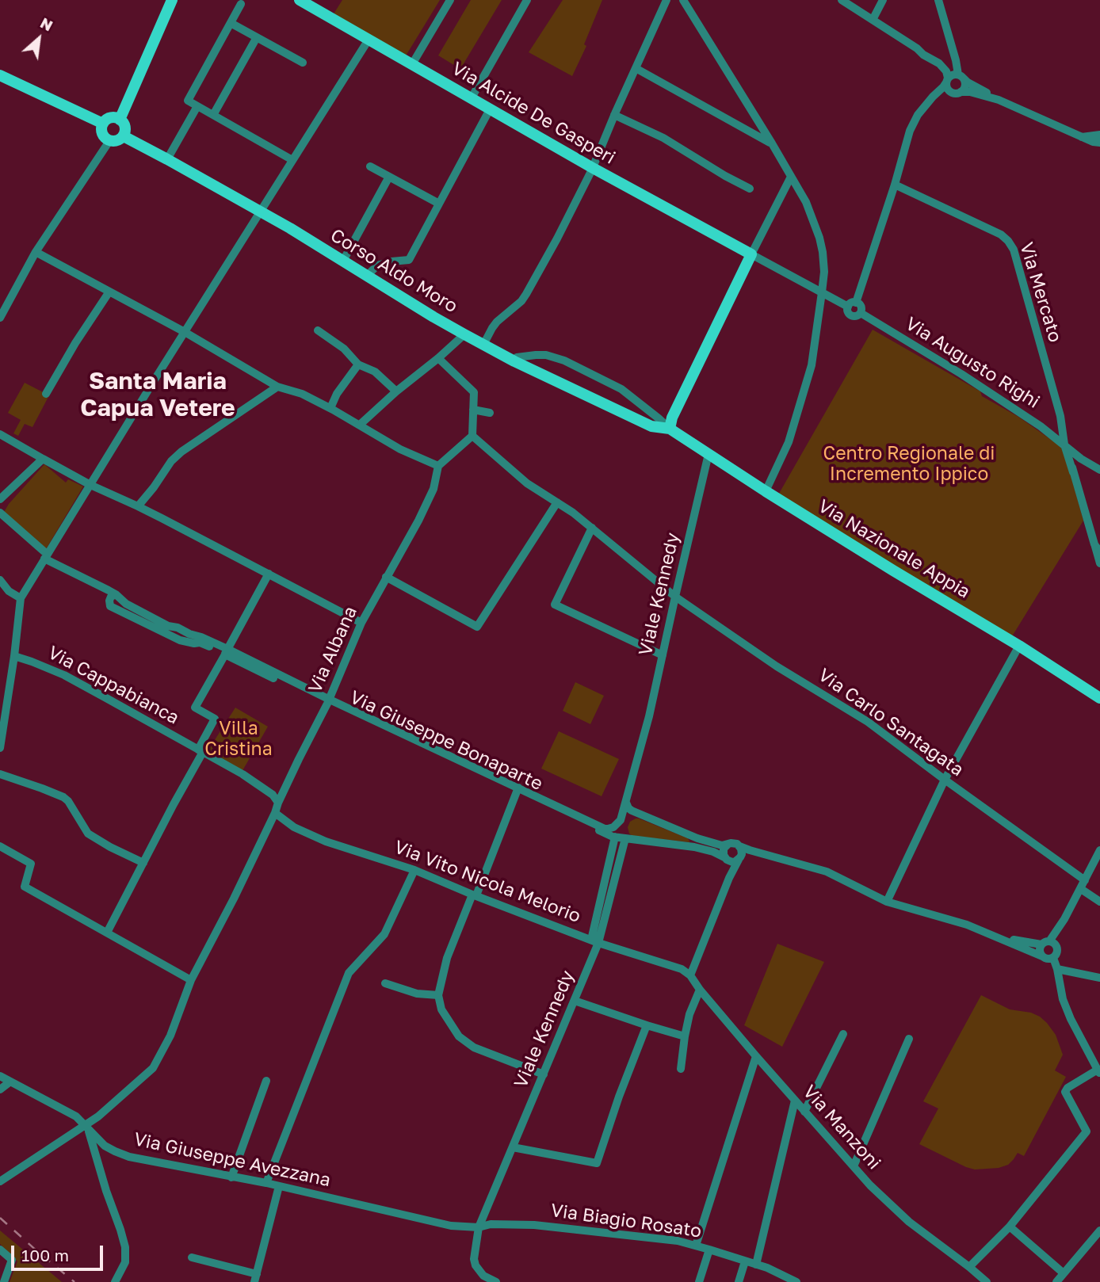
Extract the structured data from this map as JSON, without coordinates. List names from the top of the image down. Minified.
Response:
{"streets":{"main road":["Via Alcide De Gasperi","Corso Aldo Moro","Via Nazionale Appia"],"street":["Via Mercato","Via Augusto Righi","Viale Kennedy","Via Albana","Via Cappabianca","Via Carlo Santagata","Via Giuseppe Bonaparte","Via Vito Nicola Melorio","Via Manzoni","Via Giuseppe Avezzana","Via Biagio Rosato"]},"crossings":[["Corso Aldo Moro","Via Nazionale Appia"],["Via Mercato","Via Augusto Righi"],["Via Nazionale Appia","Viale Kennedy"],["Viale Kennedy","Via Carlo Santagata"],["Viale Kennedy","Via Giuseppe Bonaparte"],["Viale Kennedy","Via Vito Nicola Melorio"],["Viale Kennedy","Via Giuseppe Avezzana"],["Viale Kennedy","Via Biagio Rosato"],["Via Albana","Via Cappabianca"],["Via Albana","Via Giuseppe Bonaparte"],["Via Albana","Via Vito Nicola Melorio"],["Via Albana","Via Giuseppe Avezzana"],["Via Vito Nicola Melorio","Via Manzoni"],["Via Giuseppe Avezzana","Via Biagio Rosato"]],"districts":["Santa Maria Capua Vetere"],"parks":["Centro Regionale di Incremento Ippico","Villa Cristina"],"scale_bar":"100 m","north":"top right"}
